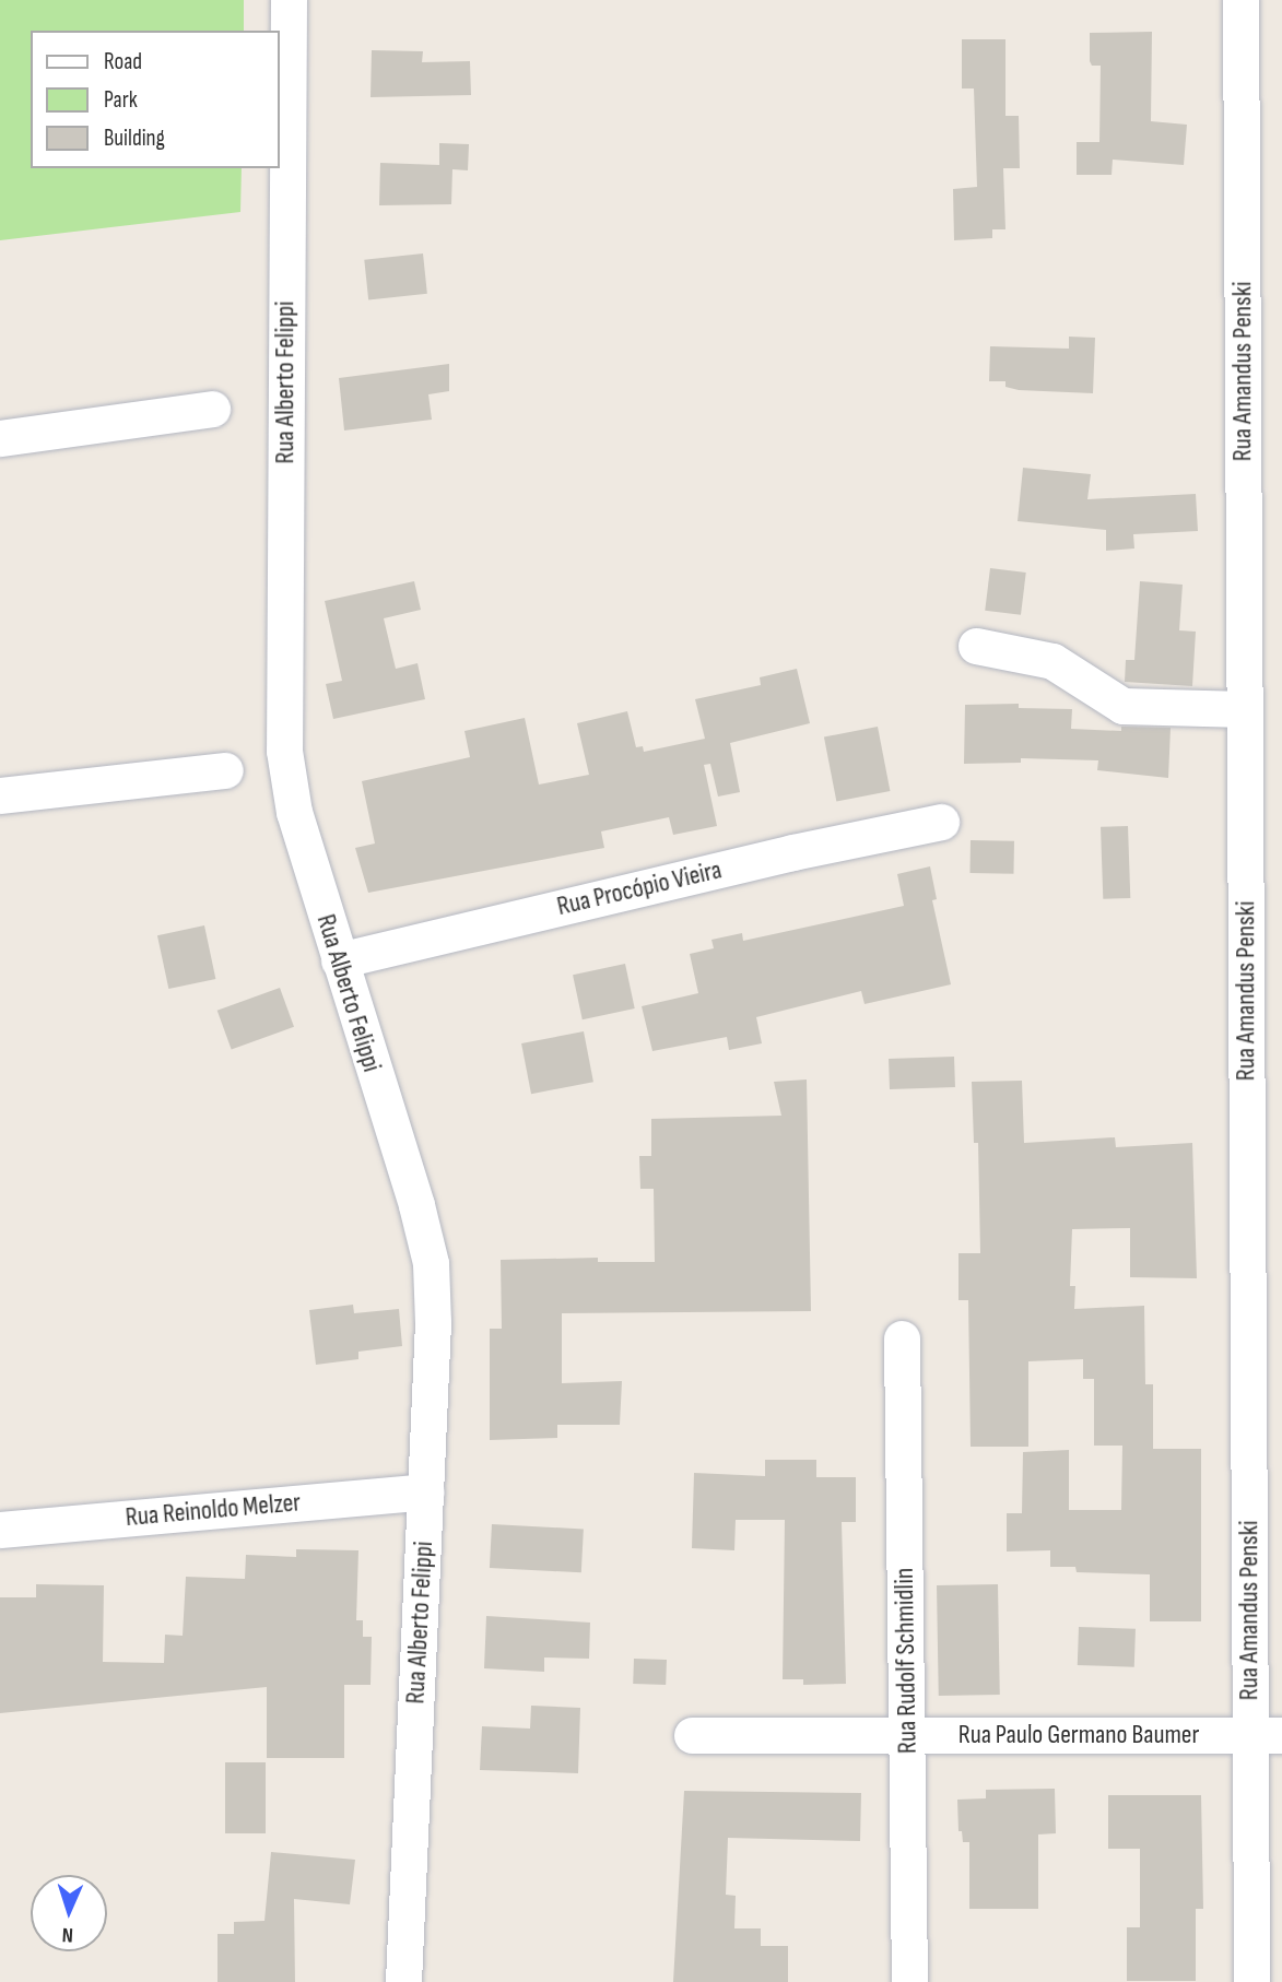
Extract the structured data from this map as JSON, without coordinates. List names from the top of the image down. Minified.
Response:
{"streets":{"street":["Rua Amandus Penski","Rua Alberto Felippi","Rua Procópio Vieira","Rua Reinoldo Melzer","Rua Rudolf Schmidlin","Rua Paulo Germano Baumer"]},"crossings":[["Rua Amandus Penski","Rua Paulo Germano Baumer"],["Rua Alberto Felippi","Rua Procópio Vieira"],["Rua Alberto Felippi","Rua Reinoldo Melzer"],["Rua Rudolf Schmidlin","Rua Paulo Germano Baumer"]],"legend":["Road","Park","Building"],"north":"bottom"}
